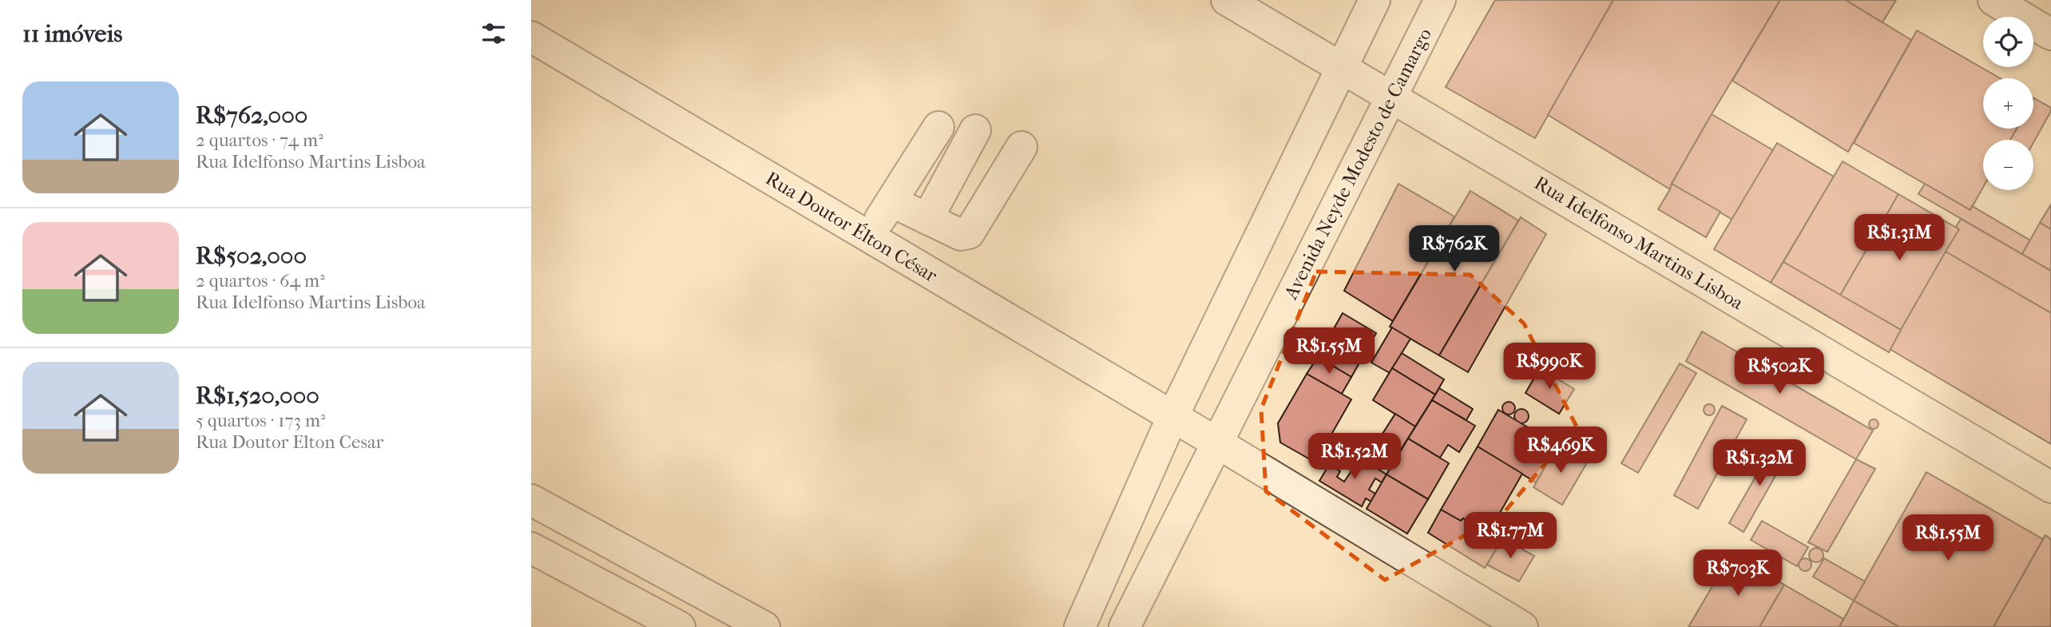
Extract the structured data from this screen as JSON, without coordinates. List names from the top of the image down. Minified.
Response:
{"streets":{"street":["Avenida Neyde Modesto de Camargo","Rua Doutor Élton César","Rua Idelfonso Martins Lisboa"]},"crossings":[["Avenida Neyde Modesto de Camargo","Rua Doutor Élton César"],["Avenida Neyde Modesto de Camargo","Rua Idelfonso Martins Lisboa"]],"page":{"heading":"11 imóveis","map_buttons":["+","−"],"list":[{"name":"R$762,000","note":"2 quartos · 74 m² · Rua Idelfonso Martins Lisboa"},{"name":"R$502,000","note":"2 quartos · 64 m² · Rua Idelfonso Martins Lisboa"},{"name":"R$1,520,000","note":"5 quartos · 173 m² · Rua Doutor Elton Cesar"}],"price":["R$1.31M","R$762K","R$1.55M","R$990K","R$502K","R$469K","R$1.52M","R$1.32M","R$1.77M","R$1.55M","R$703K"]}}
